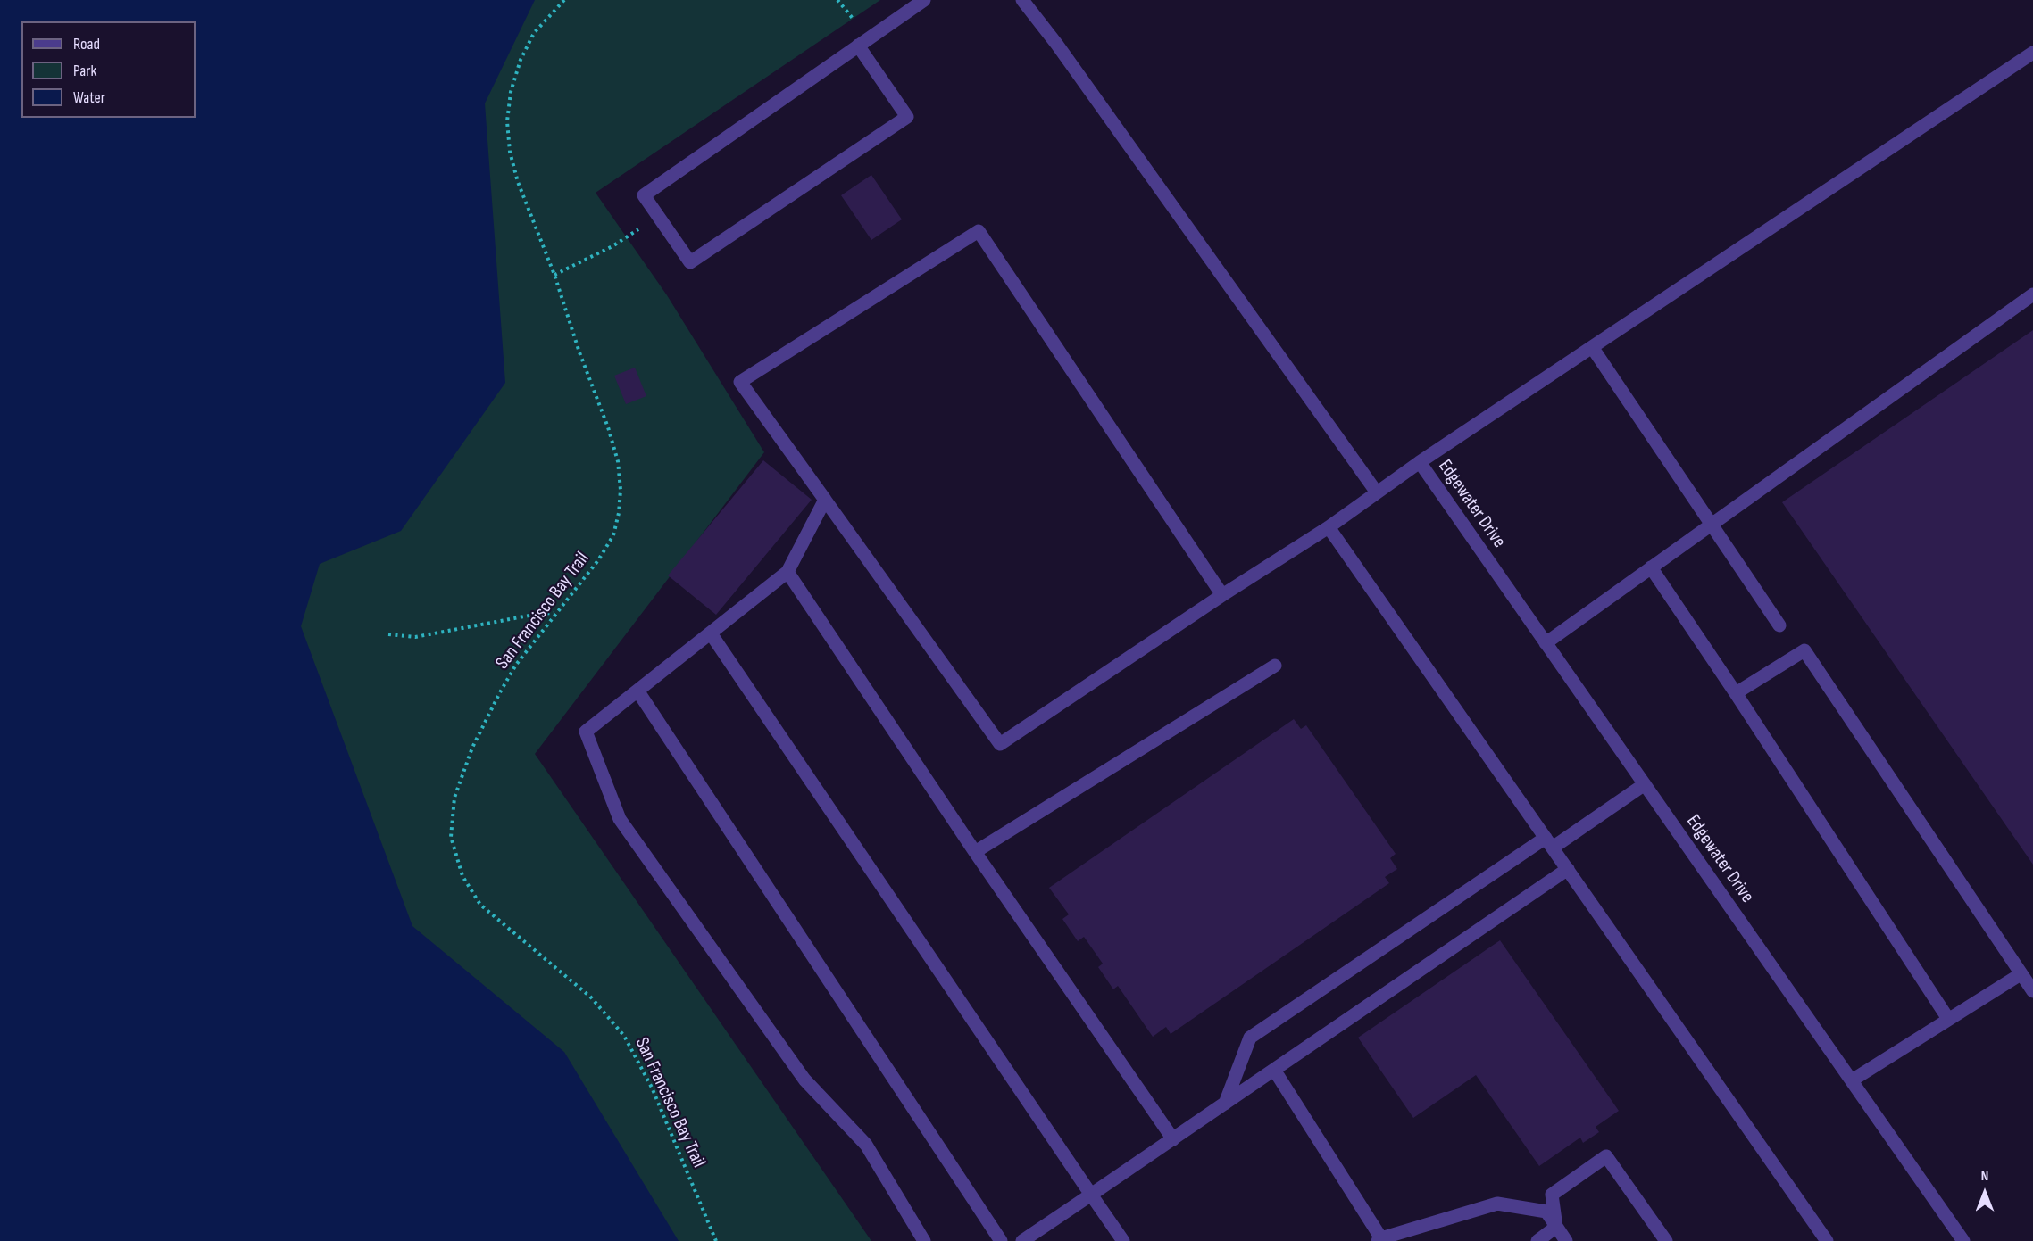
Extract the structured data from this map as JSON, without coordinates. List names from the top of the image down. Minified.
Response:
{"streets":{"street":["Edgewater Drive"],"path":["San Francisco Bay Trail"]},"legend":["Road","Park","Water"],"north":"top"}
